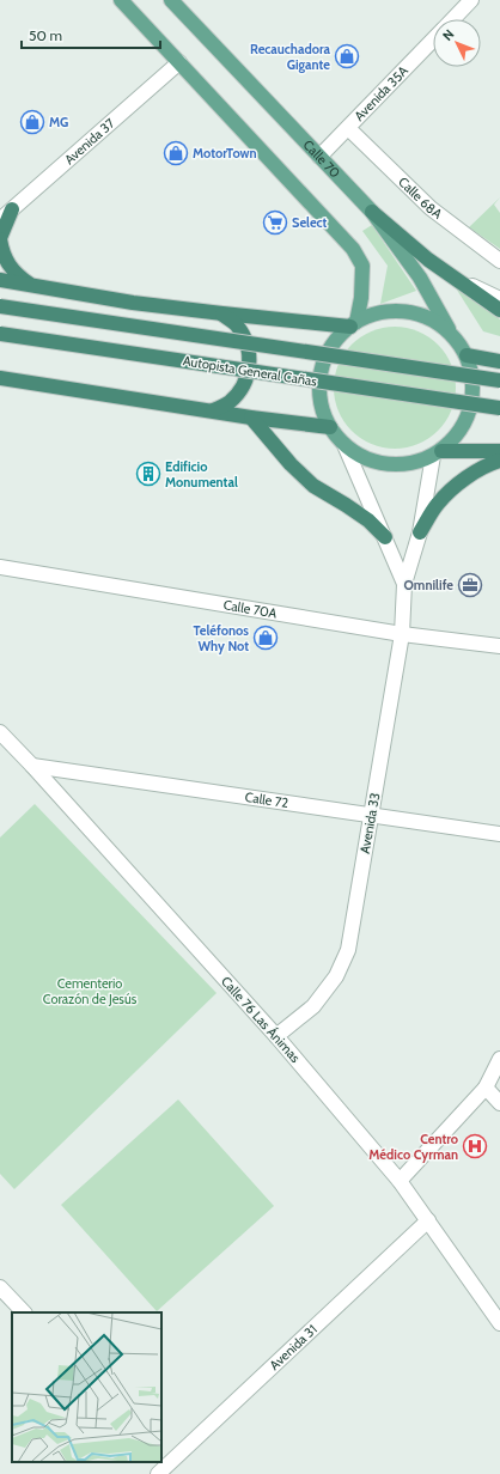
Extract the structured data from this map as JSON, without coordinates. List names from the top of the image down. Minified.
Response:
{"streets":{"highway":["Autopista General Cañas"],"main road":["Calle 70"],"street":["Avenida 35A","Avenida 37","Calle 68A","Calle 70A","Calle 72","Avenida 33","Calle 76 Las Ánimas","Avenida 31"]},"crossings":[["Avenida 35A","Calle 70"],["Avenida 35A","Calle 68A"],["Calle 70","Avenida 33"],["Calle 70A","Avenida 33"],["Calle 72","Avenida 33"],["Calle 72","Calle 76 Las Ánimas"],["Avenida 33","Calle 76 Las Ánimas"],["Calle 76 Las Ánimas","Avenida 31"]],"parks":["Cementerio Corazón de Jesús"],"places":{"shop":["Recauchadora Gigante","MG","MotorTown","Teléfonos Why Not"],"supermarket":["Select"],"building":["Edificio Monumental"],"office":["Omnilife"],"hospital":["Centro Médico Cyrman"]},"scale_bar":"50 m","north":"top left"}
